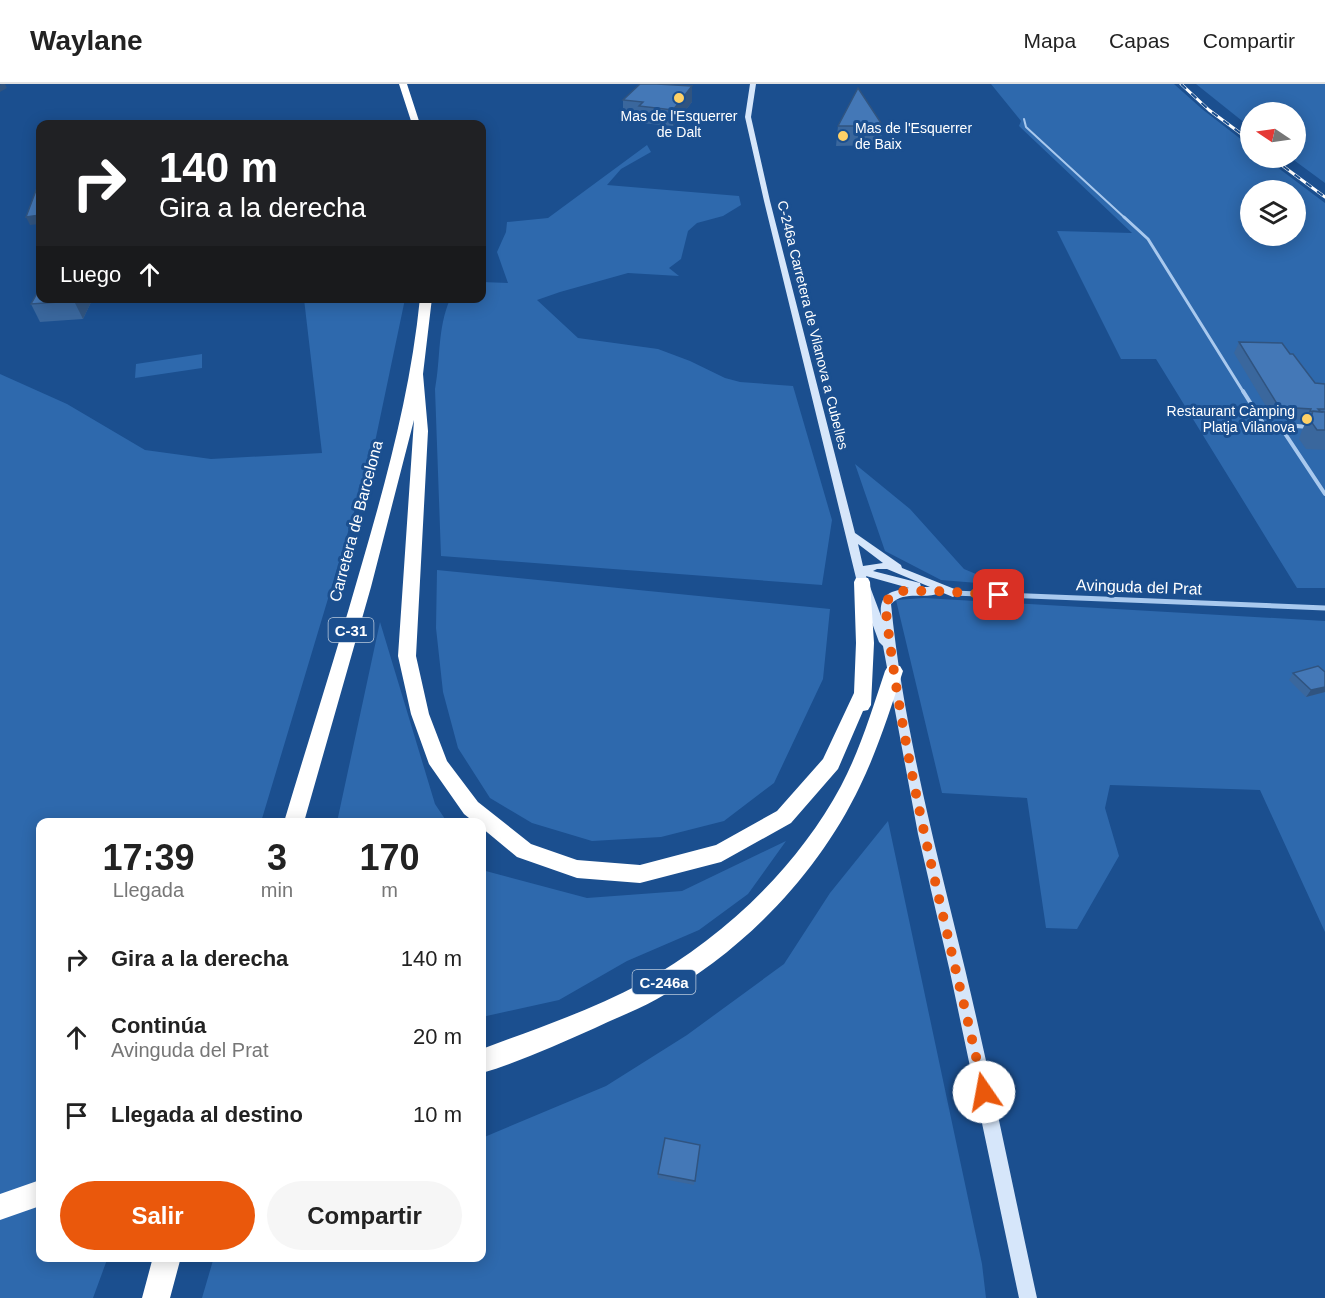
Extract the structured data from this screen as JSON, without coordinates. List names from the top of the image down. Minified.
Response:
{"streets":{"highway":["Carretera de Barcelona","C-31","C-246a"],"main road":["C-246a Carretera de Vilanova a Cubelles"],"street":["Avinguda del Prat"]},"crossings":[["C-246a Carretera de Vilanova a Cubelles","C-246a"]],"places":["Mas de l'Esquerrer de Dalt","Mas de l'Esquerrer de Baix","Restaurant Càmping Platja Vilanova"],"north":"left","page":{"header":"Waylane","nav":["Mapa","Capas","Compartir"],"turn":["140 m","Gira a la derecha"],"then":"Luego","eta":["17:39","Llegada","3","min","170","m"],"list":[{"name":"Gira a la derecha","value":"140 m"},{"name":"Continúa","note":"Avinguda del Prat","value":"20 m"},{"name":"Llegada al destino","value":"10 m"}],"buttons":["Salir","Compartir"]}}
